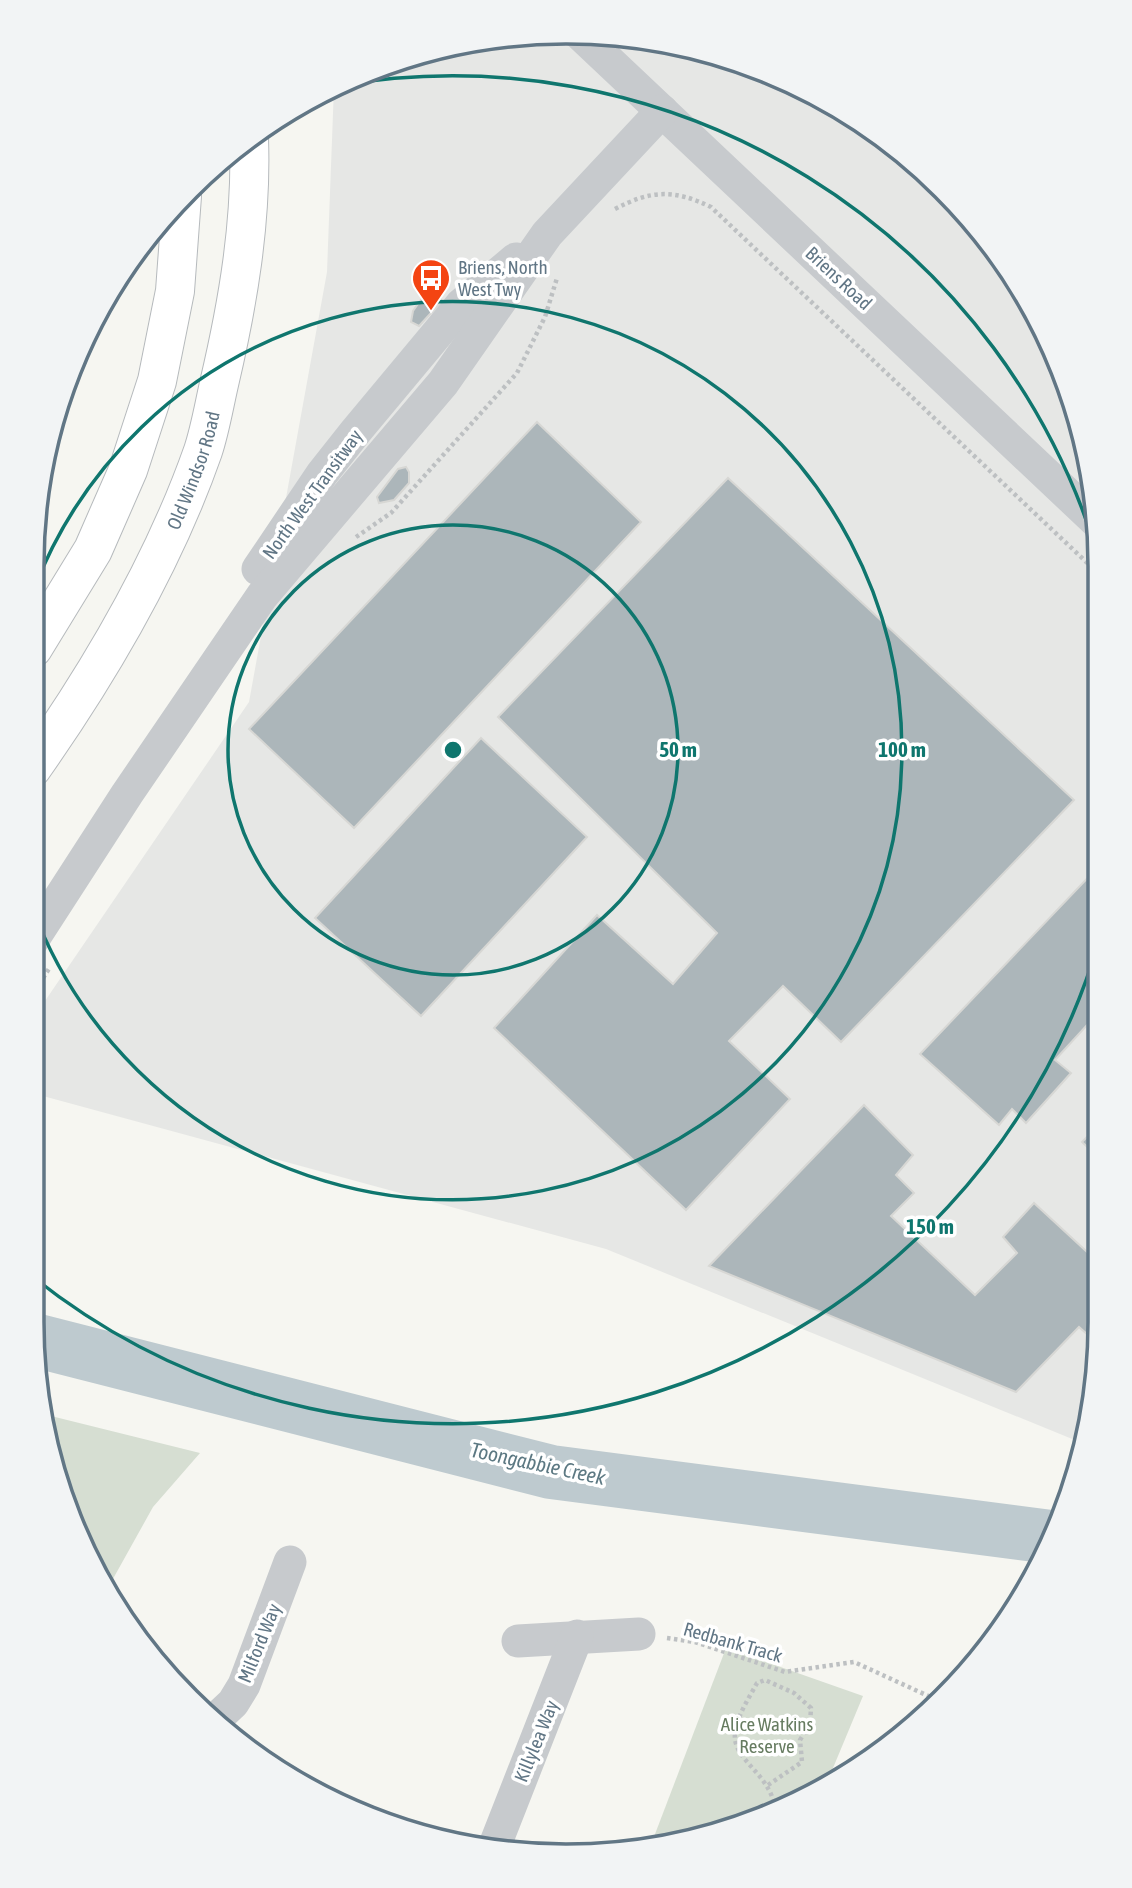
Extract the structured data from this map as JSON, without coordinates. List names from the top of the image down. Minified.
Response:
{"streets":{"highway":["Old Windsor Road"],"street":["Briens Road","North West Transitway","Milford Way","Killylea Way"],"path":["Redbank Track"]},"crossings":[["Briens Road","North West Transitway"]],"water":["Toongabbie Creek"],"parks":["Alice Watkins Reserve"],"places":{"bus stop":["Briens, North West Twy"]},"rings":["50 m","100 m","150 m"]}
